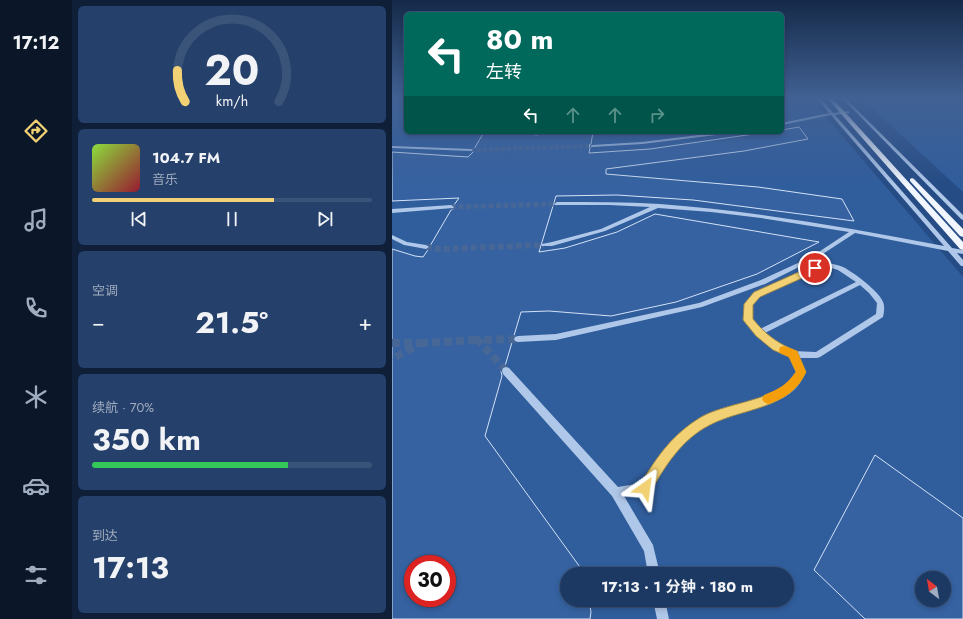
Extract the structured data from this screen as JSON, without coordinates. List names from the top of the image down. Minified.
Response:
{"north":"top left","page":{"tabs":"17:12","turn":["80 m","左转"],"song":["104.7 FM","音乐"],"tile":["空调",["续航 · 70%","350 km"],["到达","17:13"]],"heat":["−","21.5°","+"],"limit":"30","trip":"17:13 · 1 分钟 · 180 m","gauge":["20","km/h"]}}
